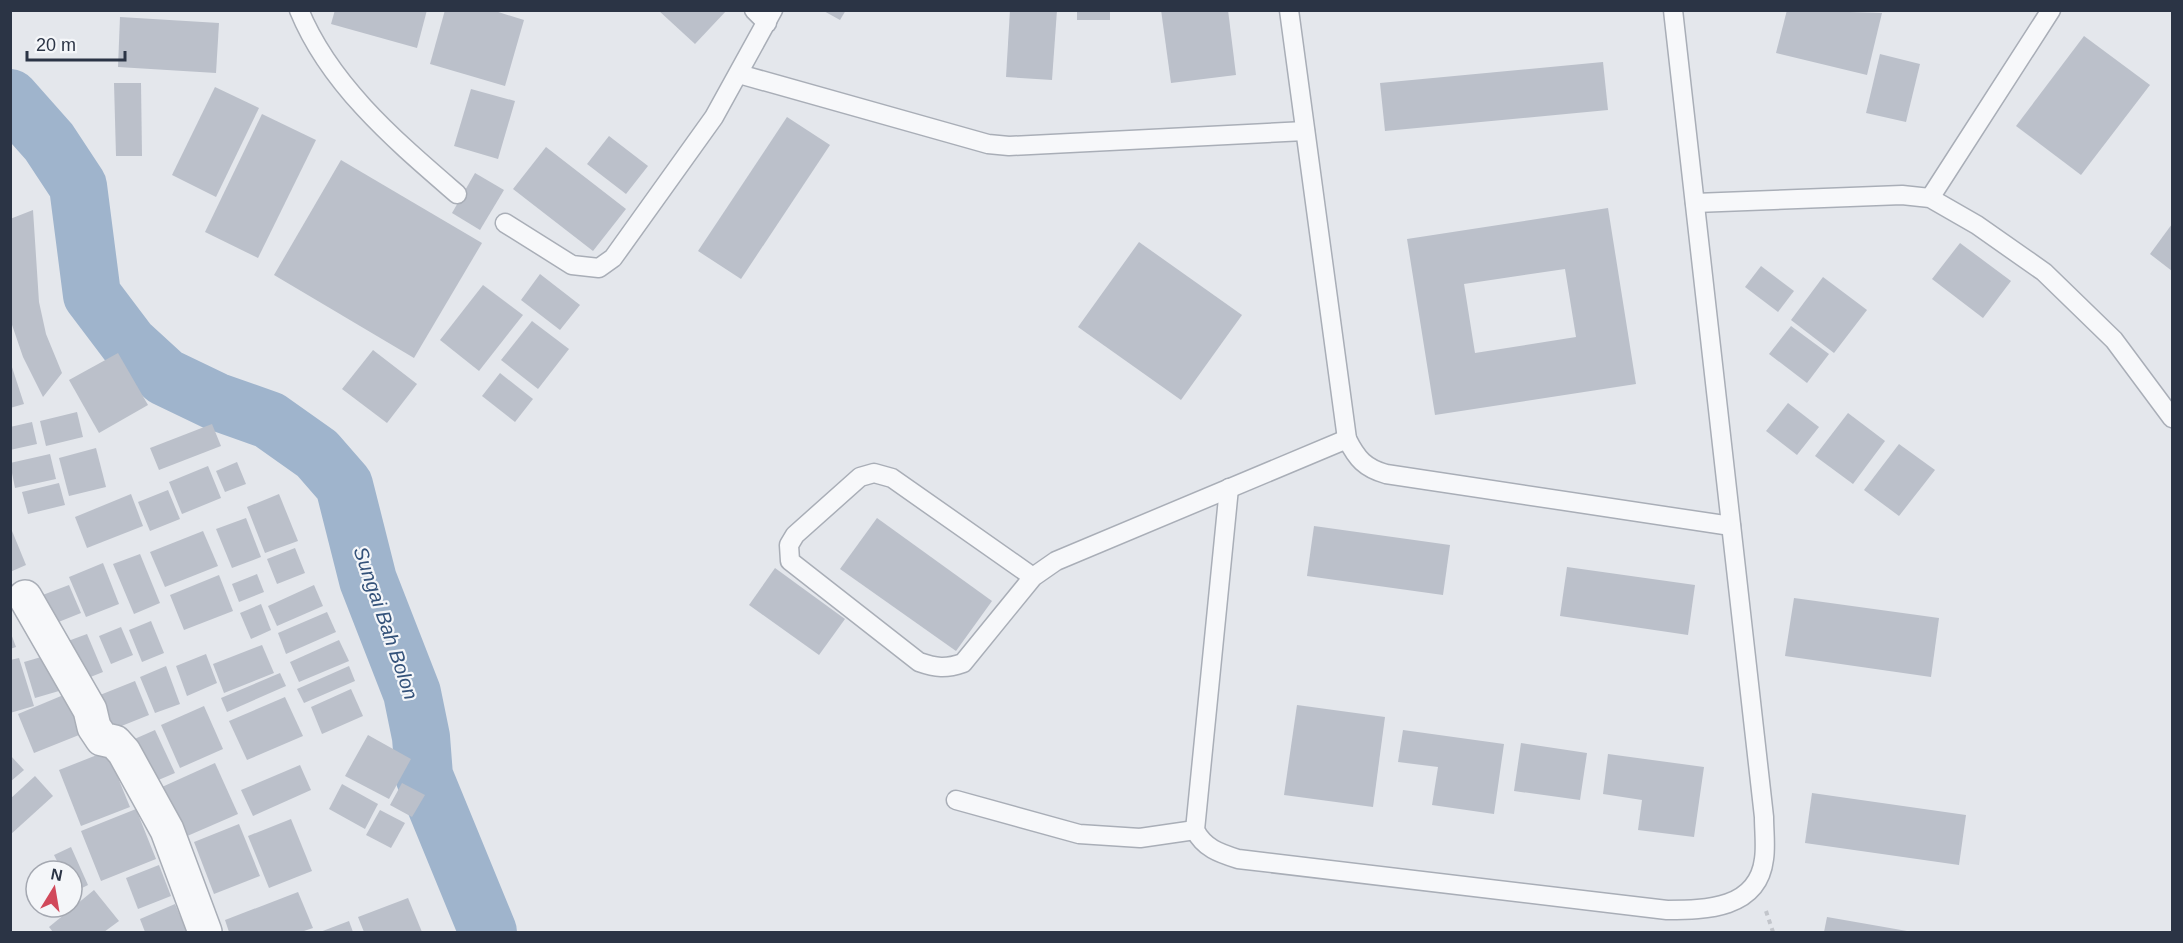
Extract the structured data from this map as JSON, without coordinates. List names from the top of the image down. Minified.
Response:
{"water":["Sungai Bah Bolon"],"scale_bar":"20 m","north":"top"}
